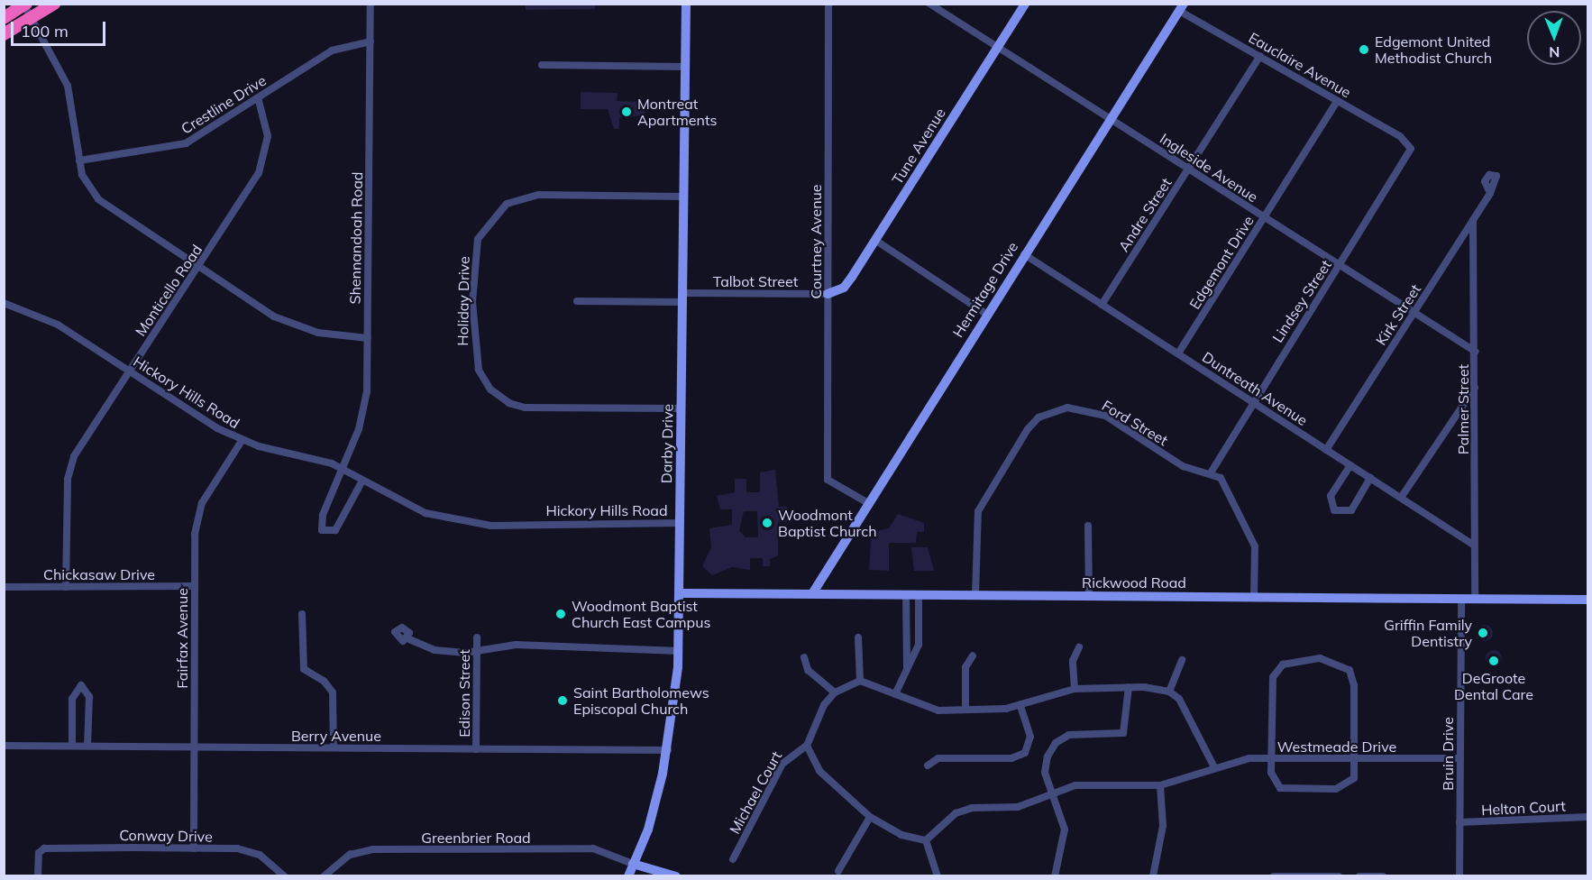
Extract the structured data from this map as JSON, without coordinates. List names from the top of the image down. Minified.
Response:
{"streets":{"main road":["Tune Avenue","Hermitage Drive","Darby Drive","Rickwood Road"],"street":["Eauclaire Avenue","Crestline Drive","Ingleside Avenue","Andre Street","Shennandoah Road","Courtney Avenue","Edgemont Drive","Talbot Street","Monticello Road","Holiday Drive","Lindsey Street","Kirk Street","Duntreath Avenue","Hickory Hills Road","Palmer Street","Ford Street","Chickasaw Drive","Fairfax Avenue","Edison Street","Berry Avenue","Westmeade Drive","Bruin Drive","Michael Court","Helton Court","Conway Drive","Greenbrier Road"]},"crossings":[["Eauclaire Avenue","Andre Street"],["Eauclaire Avenue","Edgemont Drive"],["Eauclaire Avenue","Hermitage Drive"],["Eauclaire Avenue","Lindsey Street"],["Crestline Drive","Shennandoah Road"],["Crestline Drive","Monticello Road"],["Tune Avenue","Ingleside Avenue"],["Tune Avenue","Courtney Avenue"],["Tune Avenue","Talbot Street"],["Ingleside Avenue","Andre Street"],["Ingleside Avenue","Edgemont Drive"],["Ingleside Avenue","Hermitage Drive"],["Ingleside Avenue","Lindsey Street"],["Ingleside Avenue","Kirk Street"],["Ingleside Avenue","Palmer Street"],["Andre Street","Duntreath Avenue"],["Shennandoah Road","Hickory Hills Road"],["Courtney Avenue","Talbot Street"],["Courtney Avenue","Hermitage Drive"],["Edgemont Drive","Duntreath Avenue"],["Talbot Street","Darby Drive"],["Hermitage Drive","Duntreath Avenue"],["Hermitage Drive","Rickwood Road"],["Monticello Road","Hickory Hills Road"],["Monticello Road","Chickasaw Drive"],["Holiday Drive","Darby Drive"],["Lindsey Street","Duntreath Avenue"],["Lindsey Street","Ford Street"],["Kirk Street","Duntreath Avenue"],["Kirk Street","Palmer Street"],["Duntreath Avenue","Palmer Street"],["Hickory Hills Road","Darby Drive"],["Hickory Hills Road","Fairfax Avenue"],["Palmer Street","Rickwood Road"],["Ford Street","Rickwood Road"],["Darby Drive","Rickwood Road"],["Darby Drive","Berry Avenue"],["Darby Drive","Greenbrier Road"],["Chickasaw Drive","Fairfax Avenue"],["Rickwood Road","Bruin Drive"],["Fairfax Avenue","Berry Avenue"],["Fairfax Avenue","Conway Drive"],["Edison Street","Berry Avenue"],["Westmeade Drive","Bruin Drive"],["Bruin Drive","Helton Court"]],"places":["Edgemont United Methodist Church","Montreat Apartments","Woodmont Baptist Church","Woodmont Baptist Church East Campus","Griffin Family Dentistry","DeGroote Dental Care","Saint Bartholomews Episcopal Church"],"scale_bar":"100 m","north":"bottom"}
